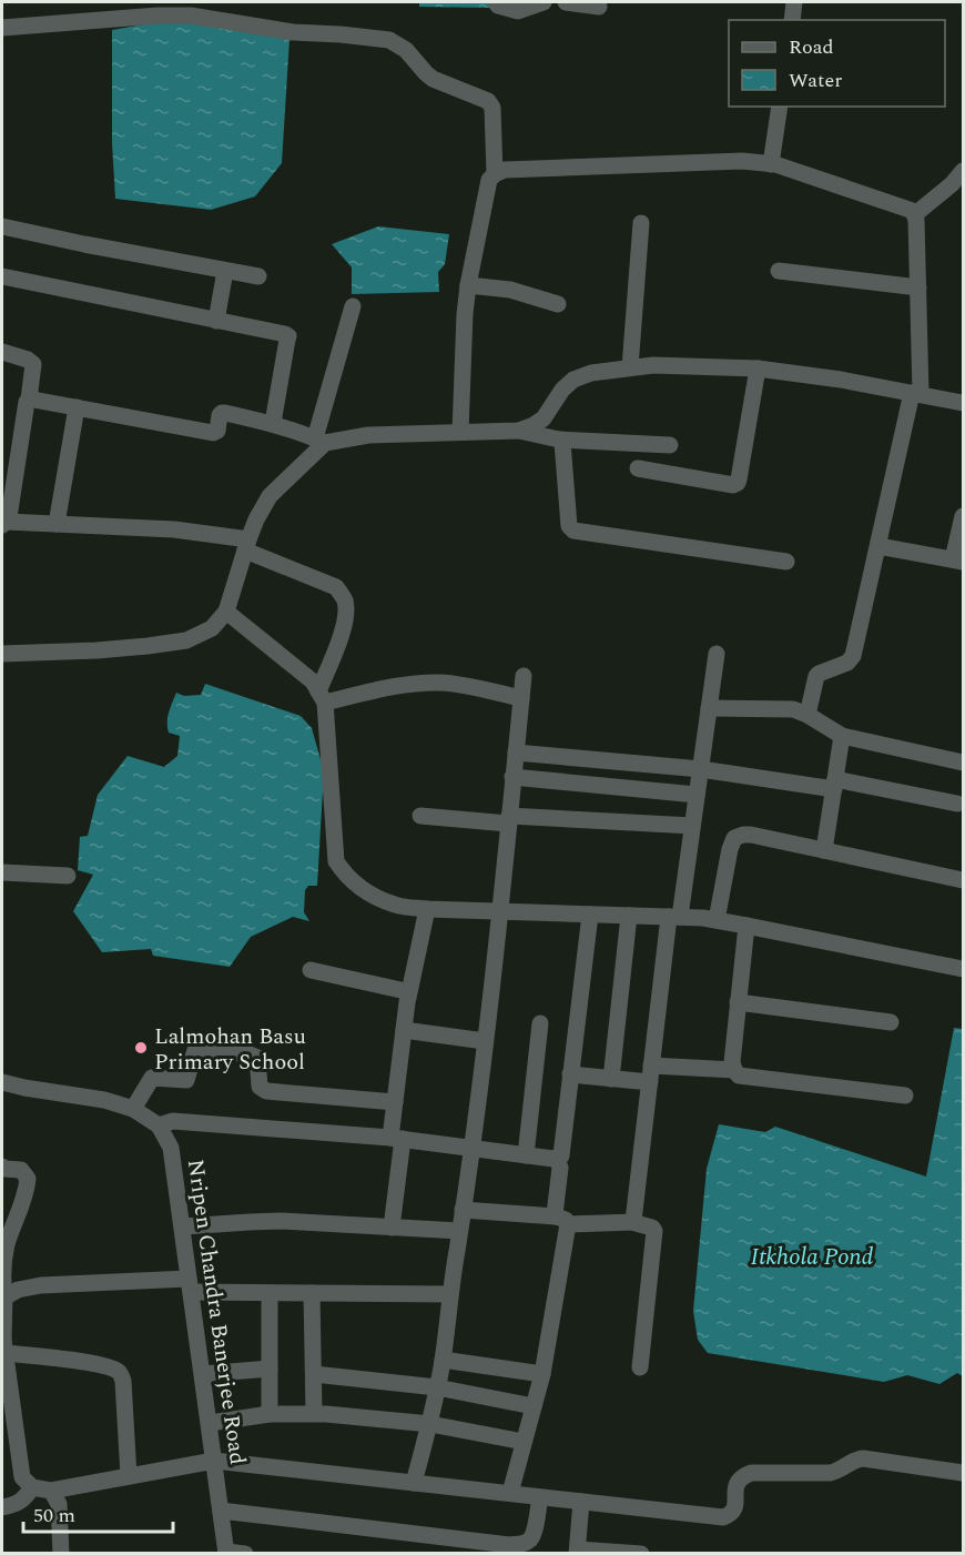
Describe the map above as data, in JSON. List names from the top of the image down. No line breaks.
{"streets":{"street":["Nripen Chandra Banerjee Road"]},"water":["Itkhola Pond"],"places":["Lalmohan Basu Primary School"],"legend":["Road","Water"],"scale_bar":"50 m"}
